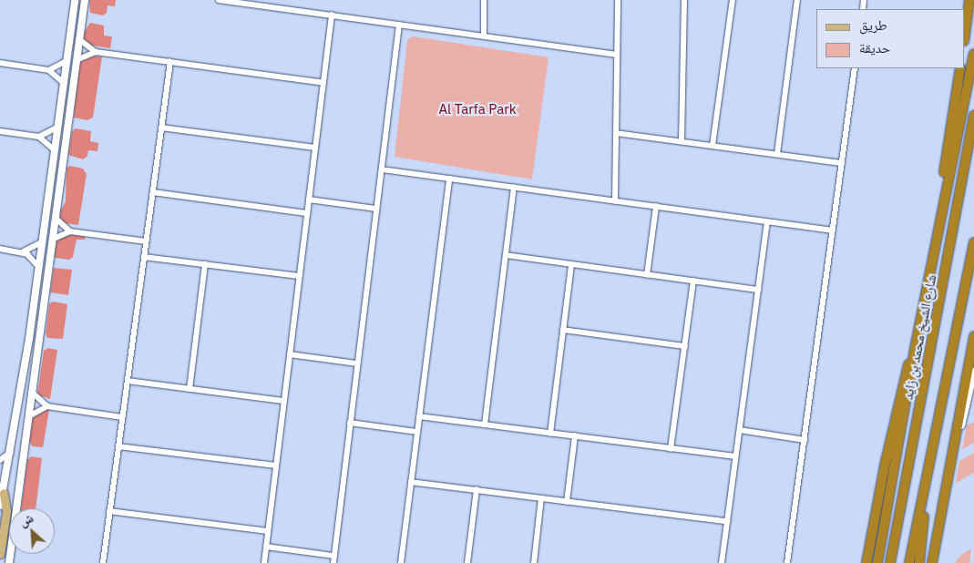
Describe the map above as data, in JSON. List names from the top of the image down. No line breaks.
{"streets":{"highway":["شارع الشيخ محمد بن زايد"]},"parks":["Al Tarfa Park"],"legend":["طريق","حديقة"],"north":"top left"}
